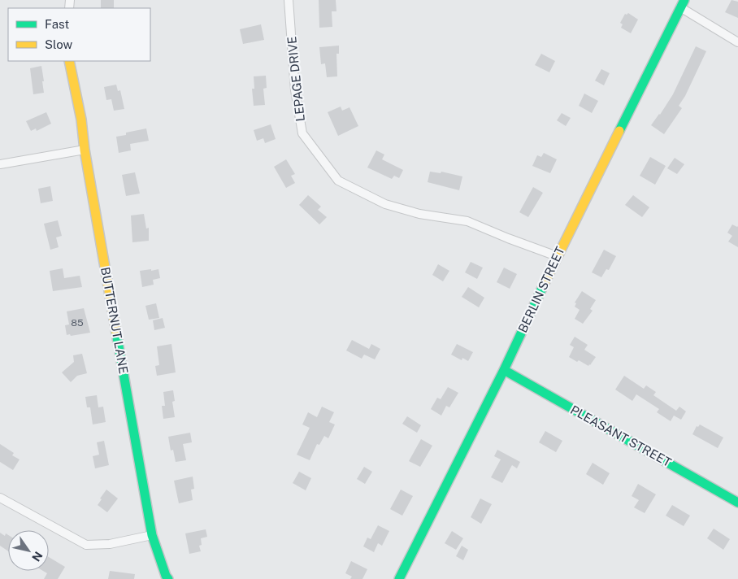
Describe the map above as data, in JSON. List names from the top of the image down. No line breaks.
{"streets":{"street":["LEPAGE DRIVE","BERLIN STREET","BUTTERNUT LANE","PLEASANT STREET"]},"crossings":[["LEPAGE DRIVE","BERLIN STREET"],["BERLIN STREET","PLEASANT STREET"]],"house_numbers":["85"],"legend":["Fast","Slow"],"north":"bottom right"}
